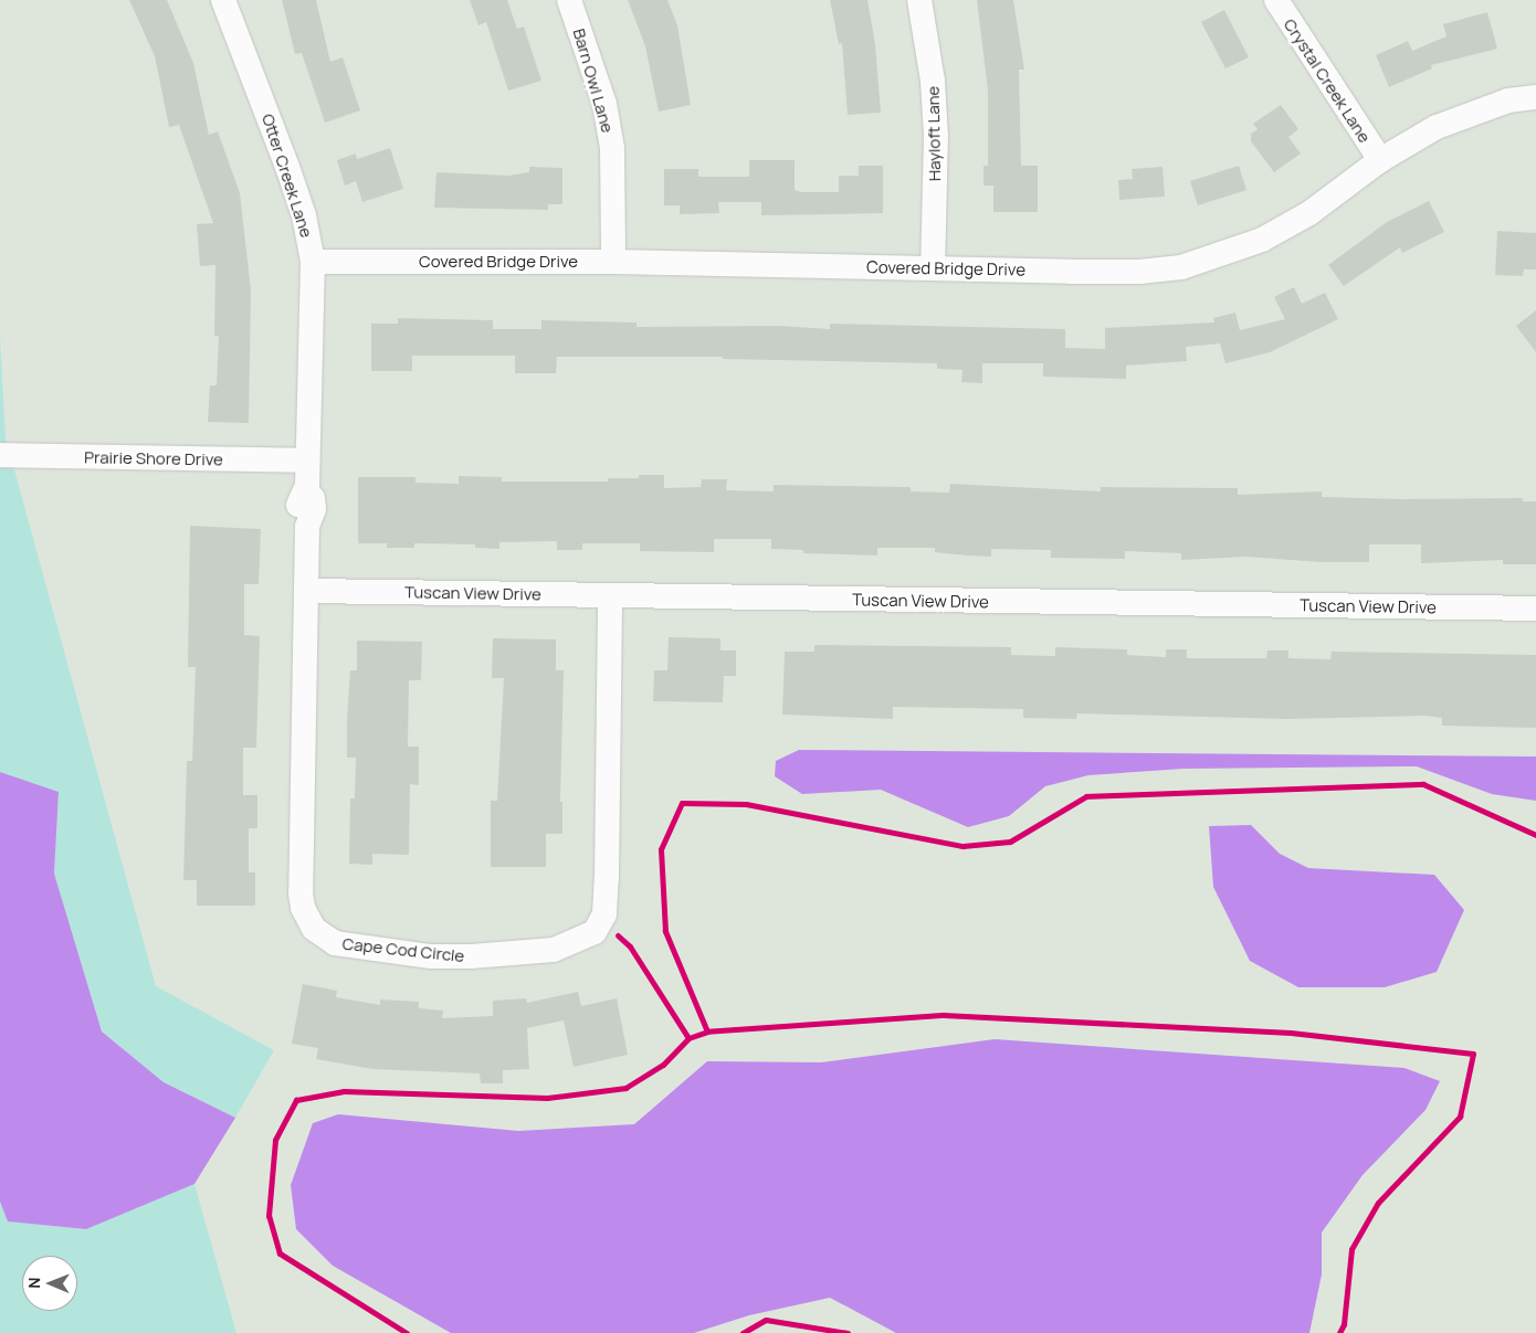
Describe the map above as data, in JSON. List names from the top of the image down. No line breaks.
{"streets":{"street":["Barn Owl Lane","Crystal Creek Lane","Hayloft Lane","Otter Creek Lane","Covered Bridge Drive","Prairie Shore Drive","Tuscan View Drive","Cape Cod Circle"]},"crossings":[["Barn Owl Lane","Covered Bridge Drive"],["Crystal Creek Lane","Covered Bridge Drive"],["Hayloft Lane","Covered Bridge Drive"],["Otter Creek Lane","Covered Bridge Drive"],["Otter Creek Lane","Prairie Shore Drive"],["Otter Creek Lane","Tuscan View Drive"],["Otter Creek Lane","Cape Cod Circle"],["Tuscan View Drive","Cape Cod Circle"]],"north":"left"}
